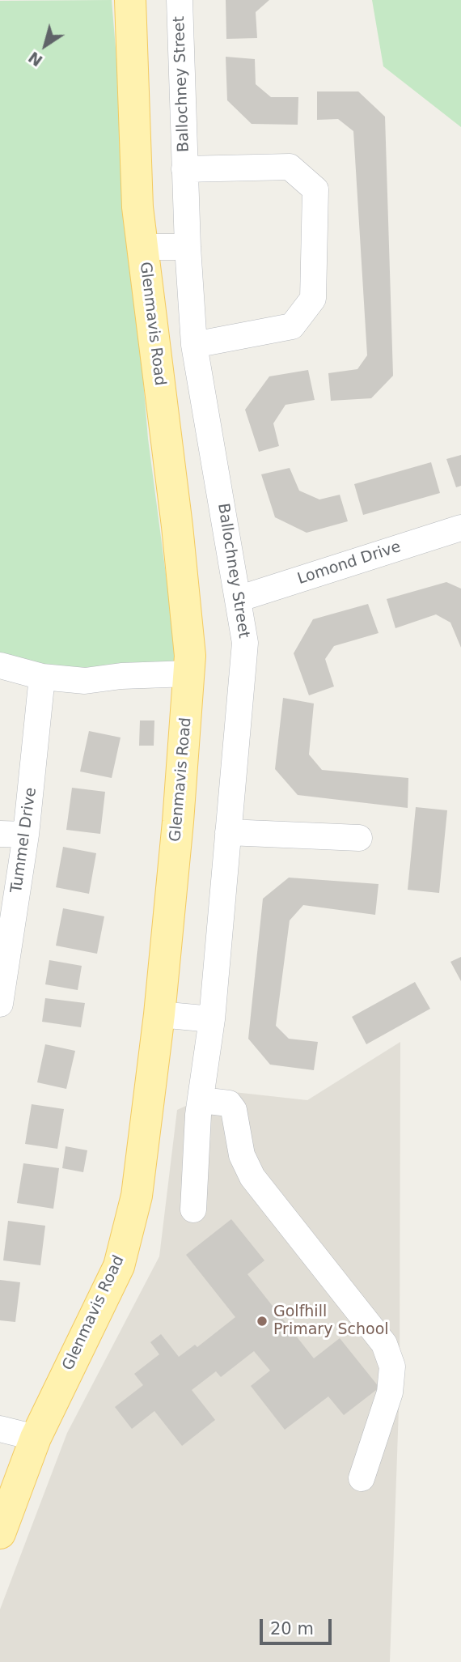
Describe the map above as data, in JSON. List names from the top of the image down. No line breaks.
{"streets":{"main road":["Glenmavis Road"],"street":["Ballochney Street","Lomond Drive","Tummel Drive"]},"crossings":[["Ballochney Street","Lomond Drive"]],"places":["Golfhill Primary School"],"scale_bar":"20 m","north":"bottom left"}
